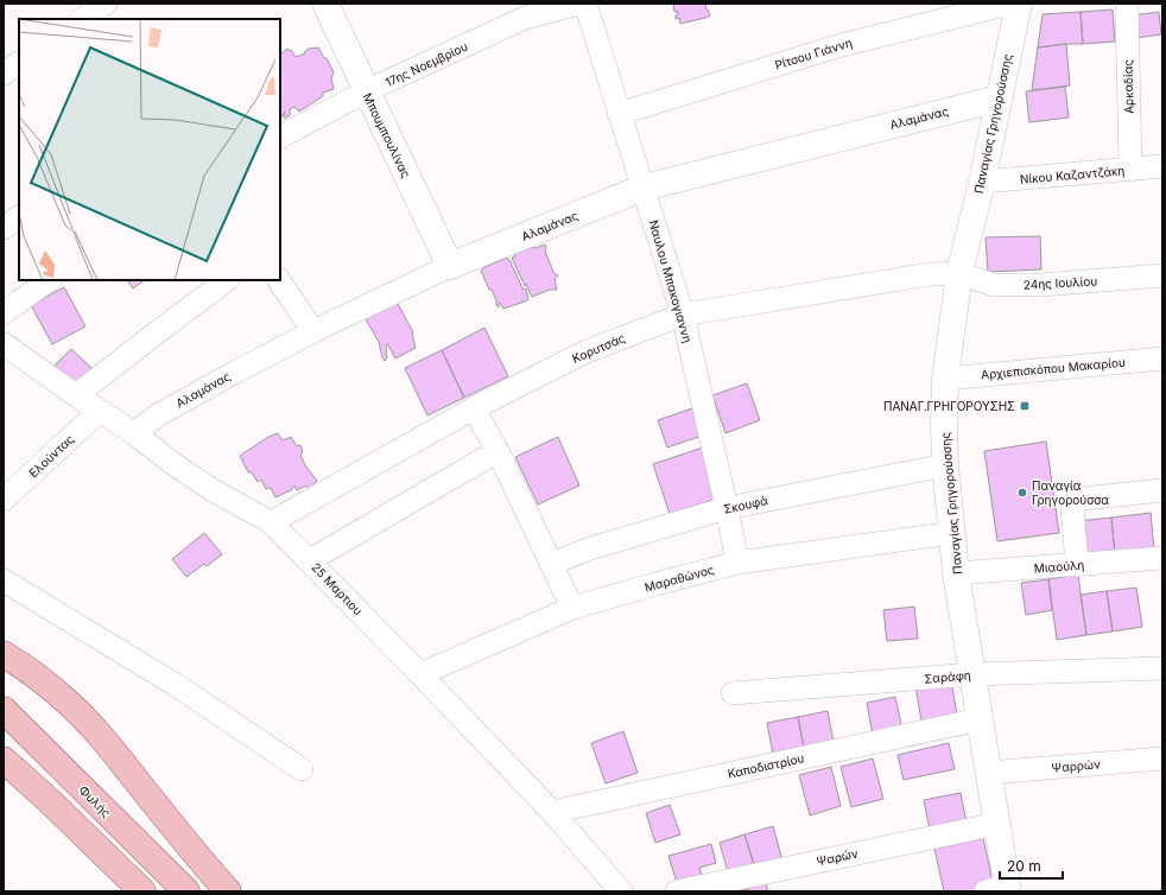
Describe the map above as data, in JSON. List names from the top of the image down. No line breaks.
{"streets":{"main road":["Φυλής"],"street":["Ρίτσου Γιάννη","17ης Νοεμβρίου","Αρκαδίας","Αλαμάνας","Παναγίας Γρηγορούσσης","Μπουμπουλίνας","Νίκου Καζαντζάκη","Ναυλου Μπακογιαννη","24ης Ιουλίου","Κορυτσάς","Αρχιεπισκόπου Μακαρίου","Ελούντας","Σκουφά","Μιαούλη","Μαραθώνος","25 Μαρτιου","Σαράφη","Καποδιστρίου","Ψαρρών","Ψαρών"]},"crossings":[["Ρίτσου Γιάννη","Ναυλου Μπακογιαννη"],["17ης Νοεμβρίου","Μπουμπουλίνας"],["Αρκαδίας","Νίκου Καζαντζάκη"],["Αλαμάνας","Παναγίας Γρηγορούσσης"],["Αλαμάνας","Μπουμπουλίνας"],["Αλαμάνας","Ναυλου Μπακογιαννη"],["Αλαμάνας","25 Μαρτιου"],["Παναγίας Γρηγορούσσης","Νίκου Καζαντζάκη"],["Παναγίας Γρηγορούσσης","24ης Ιουλίου"],["Παναγίας Γρηγορούσσης","Κορυτσάς"],["Παναγίας Γρηγορούσσης","Αρχιεπισκόπου Μακαρίου"],["Παναγίας Γρηγορούσσης","Σκουφά"],["Παναγίας Γρηγορούσσης","Μιαούλη"],["Παναγίας Γρηγορούσσης","Μαραθώνος"],["Παναγίας Γρηγορούσσης","Σαράφη"],["Παναγίας Γρηγορούσσης","Καποδιστρίου"],["Παναγίας Γρηγορούσσης","Ψαρρών"],["Παναγίας Γρηγορούσσης","Ψαρών"],["Ναυλου Μπακογιαννη","Κορυτσάς"],["Ναυλου Μπακογιαννη","Σκουφά"],["Ναυλου Μπακογιαννη","Μαραθώνος"],["24ης Ιουλίου","Κορυτσάς"],["Κορυτσάς","25 Μαρτιου"],["Ελούντας","25 Μαρτιου"],["Μαραθώνος","25 Μαρτιου"],["25 Μαρτιου","Καποδιστρίου"]],"places":{"transit":["ΠΑΝΑΓ.ΓΡΗΓΟΡΟΥΣΗΣ"],"other":["Παναγία Γρηγορούσσα"]},"scale_bar":"20 m"}
